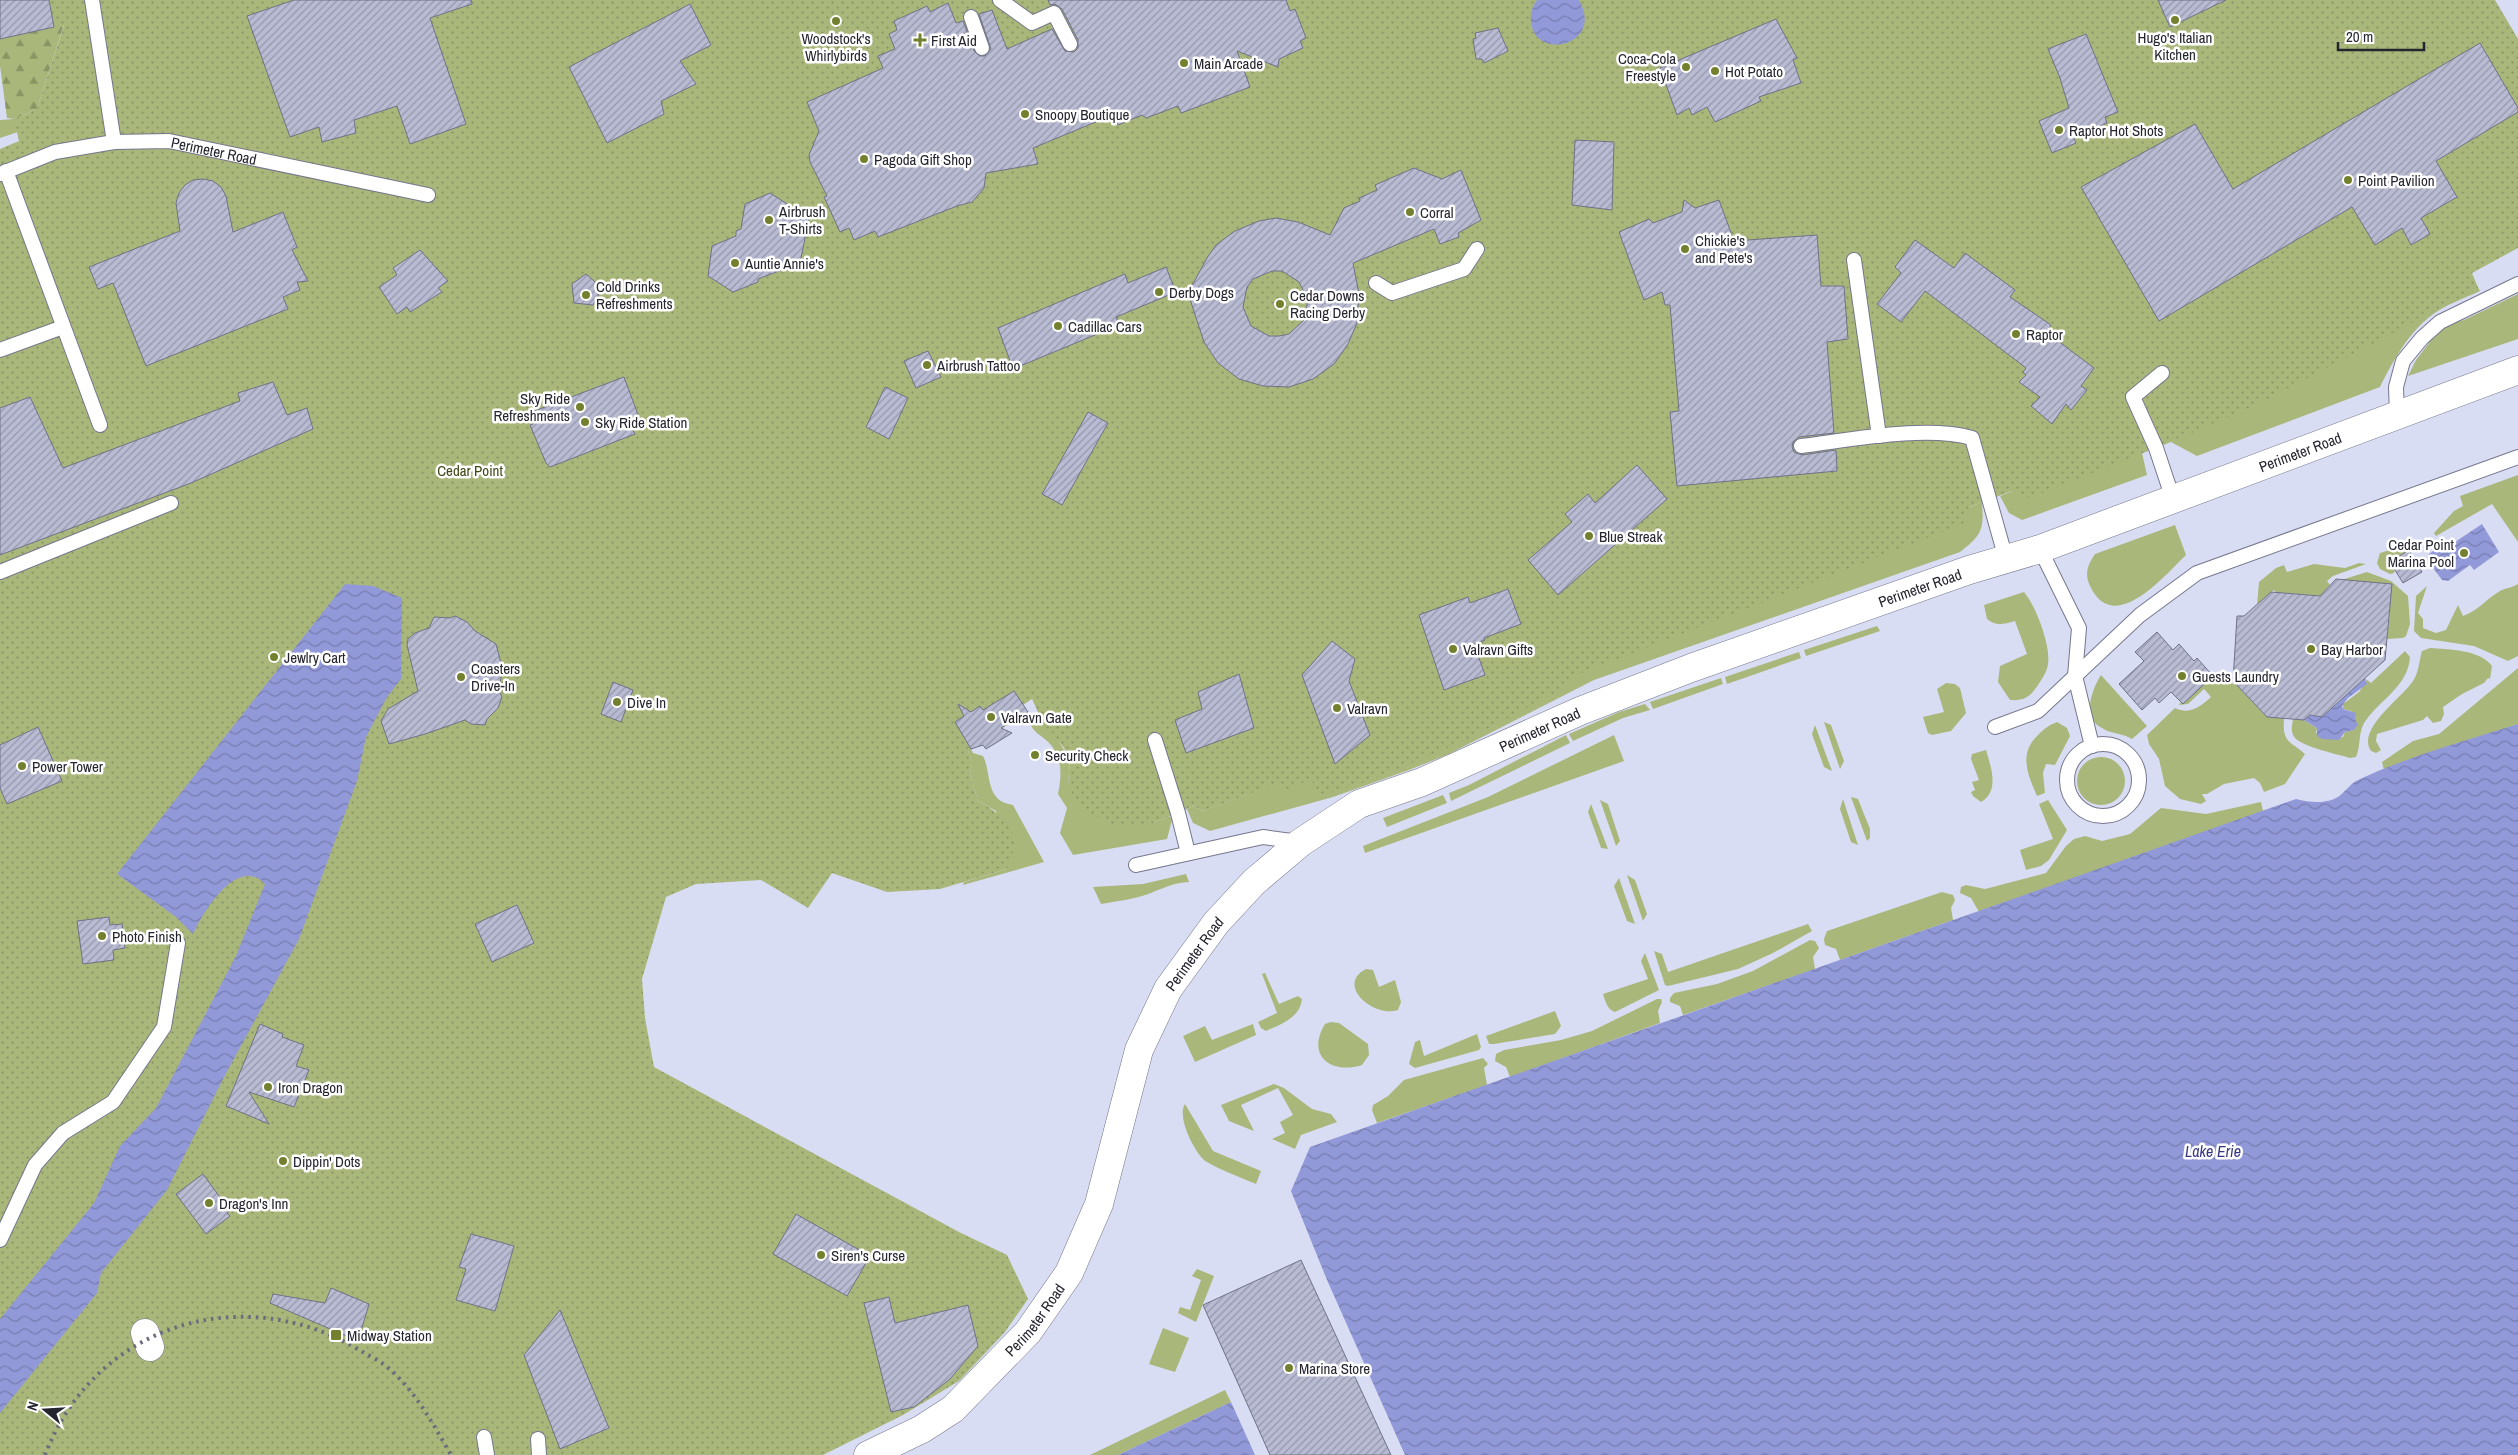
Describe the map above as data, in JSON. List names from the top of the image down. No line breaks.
{"streets":{"street":["Perimeter Road"]},"water":["Lake Erie"],"parks":["Cedar Point"],"places":{"other":["Hugo's Italian Kitchen","Woodstock's Whirlybirds","Main Arcade","Coca-Cola Freestyle","Hot Potato","Snoopy Boutique","Raptor Hot Shots","Pagoda Gift Shop","Point Pavilion","Corral","Airbrush T-Shirts","Chickie's and Pete's","Auntie Annie's","Derby Dogs","Cold Drinks Refreshments","Cedar Downs Racing Derby","Cadillac Cars","Raptor","Airbrush Tattoo","Sky Ride Refreshments","Sky Ride Station","Blue Streak","Cedar Point Marina Pool","Valravn Gifts","Bay Harbor","Jewlry Cart","Guests Laundry","Coasters Drive-In","Dive In","Valravn","Valravn Gate","Security Check","Power Tower","Photo Finish","Iron Dragon","Dippin' Dots","Dragon's Inn","Siren's Curse","Marina Store"],"health":["First Aid"],"transit":["Midway Station"]},"scale_bar":"20 m","north":"left"}
